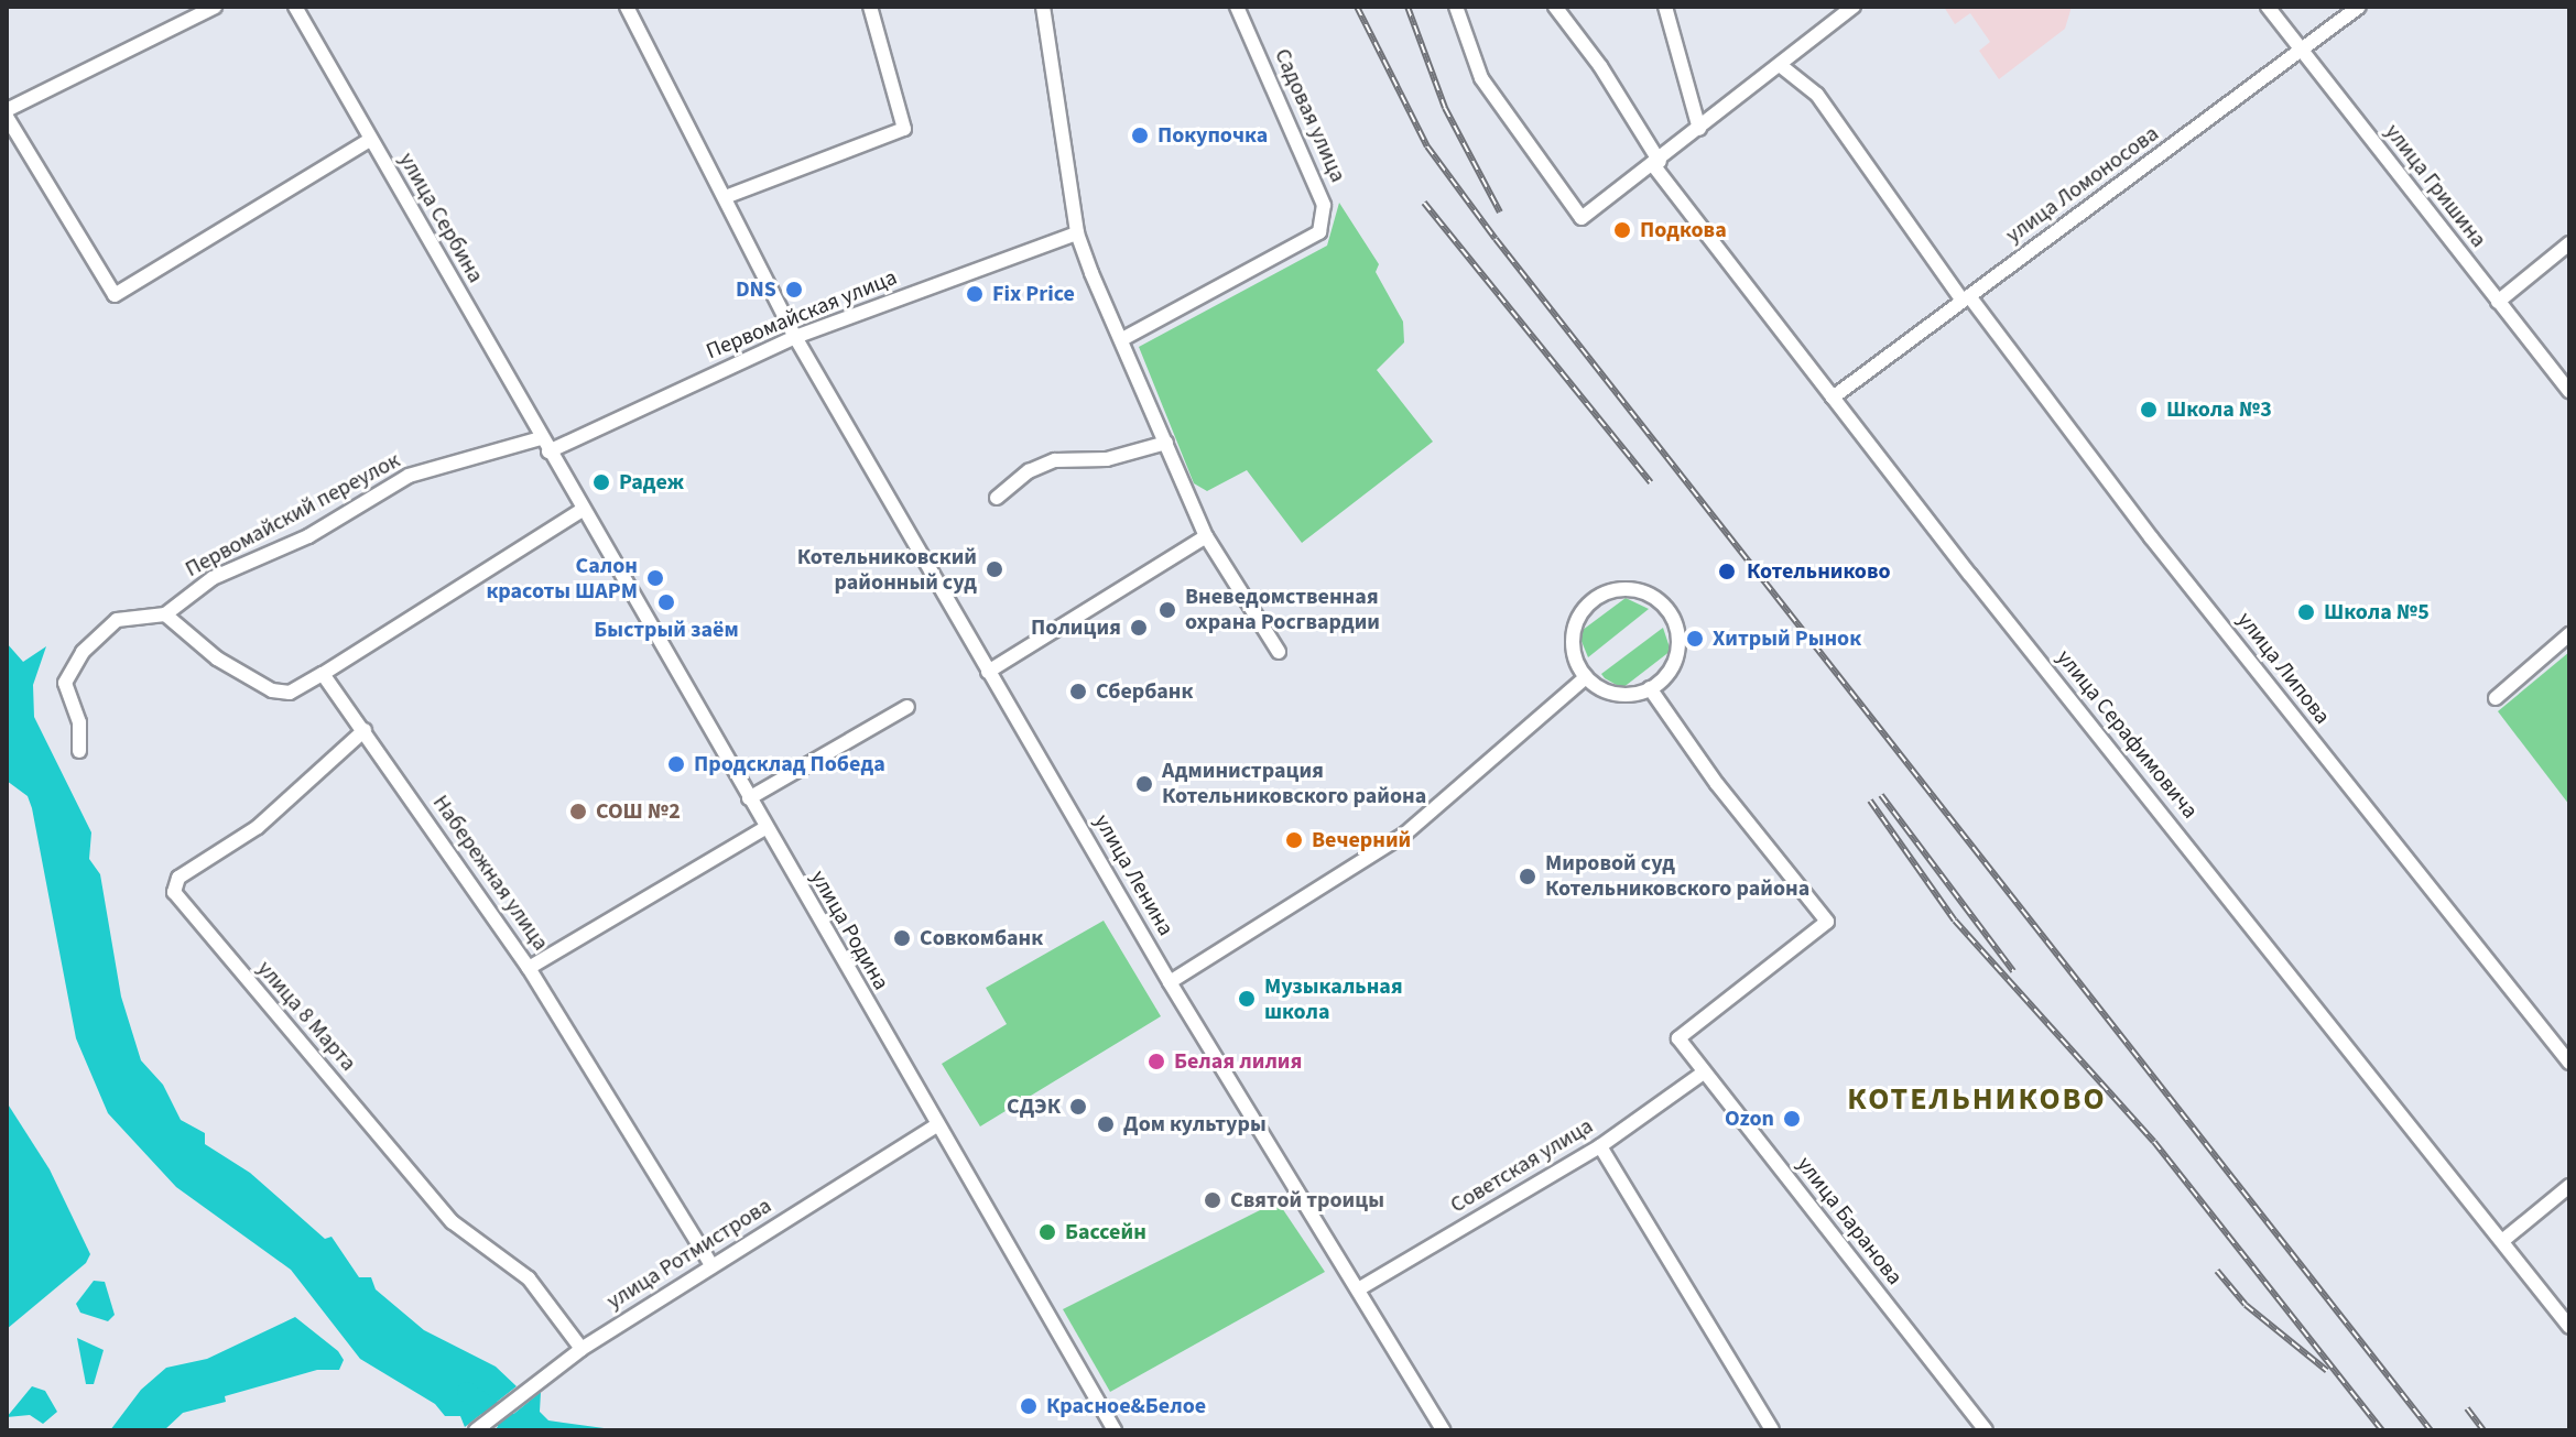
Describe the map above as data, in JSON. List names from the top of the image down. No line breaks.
{"streets":{"street":["Садовая улица","улица Ломоносова","улица Гришина","улица Сербина","Первомайская улица","Первомайский переулок","улица Липова","улица Серафимовича","Набережная улица","улица Ленина","улица Родина","улица 8 Марта","Советская улица","улица Баранова","улица Ротмистрова"]},"crossings":[["улица Ломоносова","улица Гришина"],["улица Ломоносова","улица Липова"],["улица Ломоносова","улица Серафимовича"],["улица Сербина","Первомайская улица"],["улица Сербина","Первомайский переулок"],["улица Сербина","улица Родина"],["Первомайская улица","Первомайский переулок"],["Первомайская улица","улица Ленина"],["Первомайская улица","улица Родина"],["Первомайский переулок","улица Родина"],["Набережная улица","улица 8 Марта"],["Набережная улица","улица Ротмистрова"],["улица Ленина","Советская улица"],["улица Родина","улица Ротмистрова"],["улица 8 Марта","улица Ротмистрова"],["Советская улица","улица Баранова"]],"districts":["КОТЕЛЬНИКОВО"],"places":["Покупочка","Подкова","DNS","Fix Price","Школа №3","Радеж","Котельниковский районный суд","Котельниково","Салон красоты ШАРМ","Быстрый заём","Вневедомственная охрана Росгвардии","Школа №5","Полиция","Хитрый Рынок","Сбербанк","Продсклад Победа","Администрация Котельниковского района","СОШ №2","Вечерний","Мировой суд Котельниковского района","Совкомбанк","Музыкальная школа","Белая лилия","СДЭК","Ozon","Дом культуры","Святой троицы","Бассейн","Красное&Белое"]}
